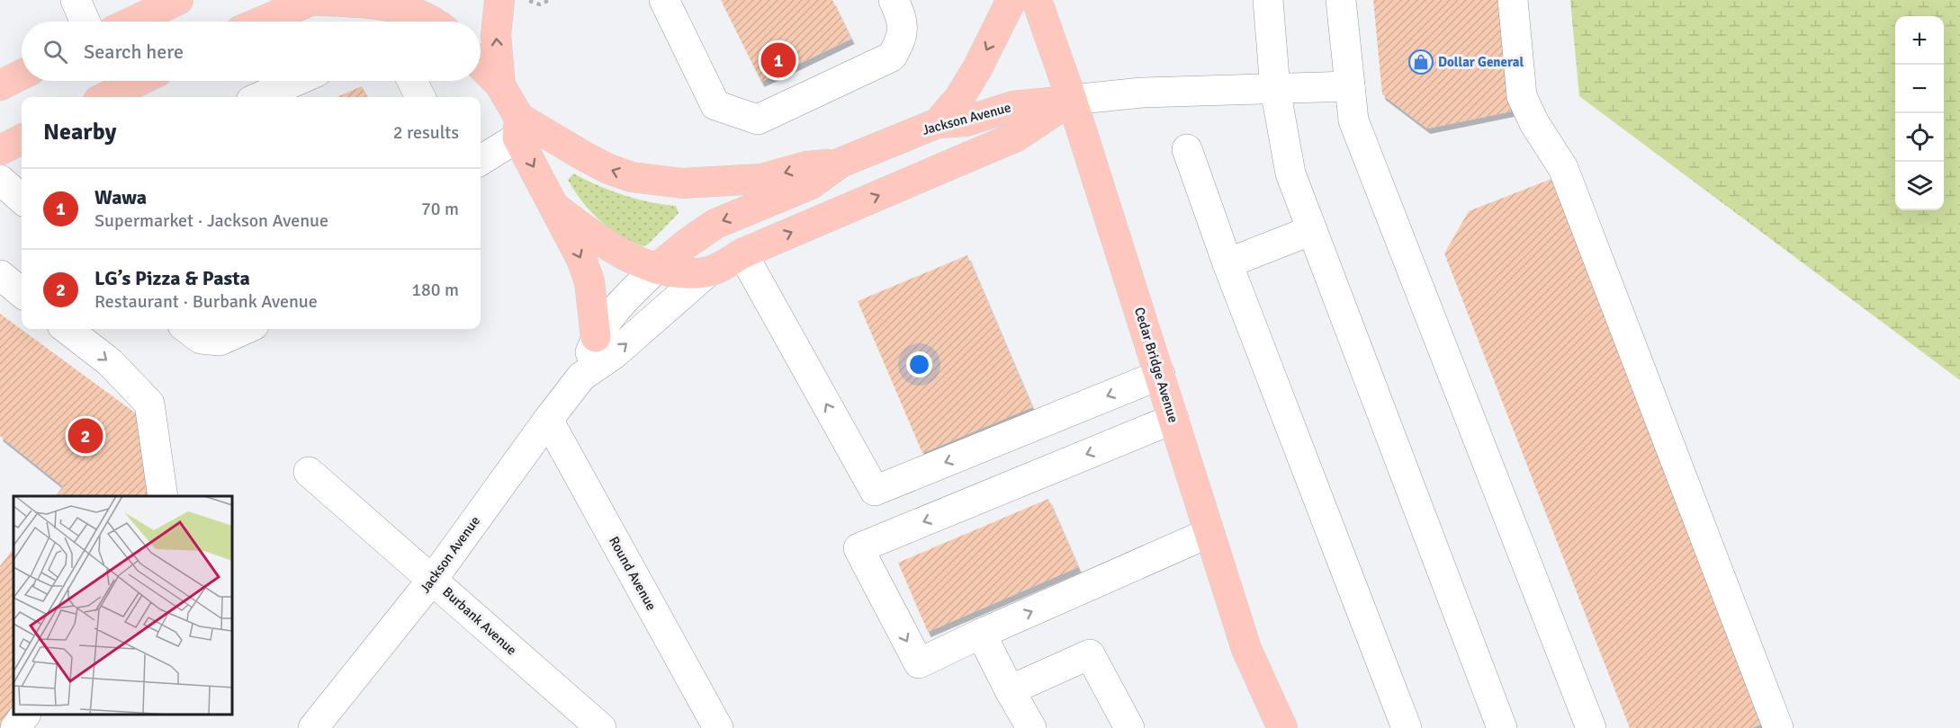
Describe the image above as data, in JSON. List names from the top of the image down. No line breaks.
{"streets":{"main road":["Jackson Avenue","Cedar Bridge Avenue"],"street":["Round Avenue","Burbank Avenue"]},"crossings":[["Jackson Avenue","Cedar Bridge Avenue"],["Jackson Avenue","Round Avenue"],["Jackson Avenue","Burbank Avenue"]],"places":{"shop":["Dollar General"]},"page":{"map_buttons":["+","−"],"search":"Search here","pins":["1","2"],"heading":["Nearby","2 results"],"list":[{"mark":"1","name":"Wawa","note":"Supermarket · Jackson Avenue","value":"70 m"},{"mark":"2","name":"LG’s Pizza & Pasta","note":"Restaurant · Burbank Avenue","value":"180 m"}]}}
